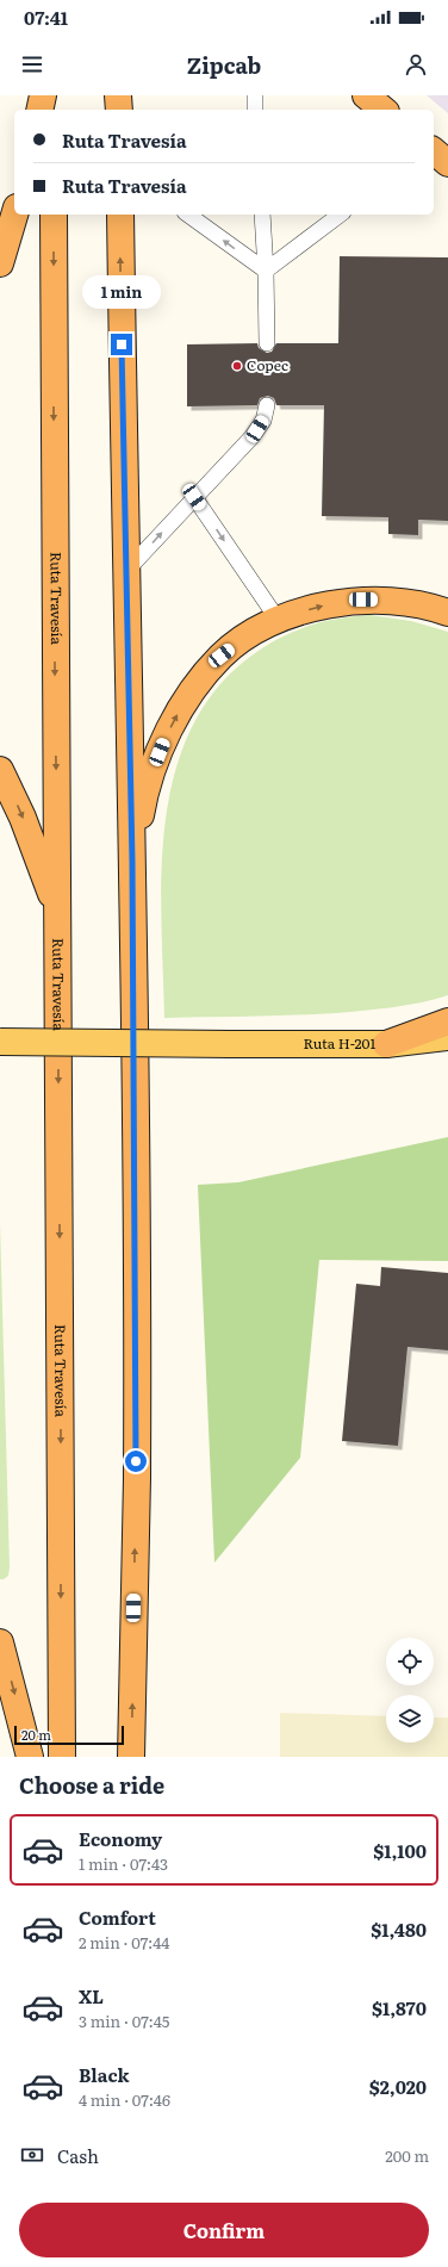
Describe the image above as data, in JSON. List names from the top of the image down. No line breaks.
{"streets":{"highway":["Ruta Travesía"],"main road":["Ruta H-201"]},"places":["Copec"],"scale_bar":"20 m","page":{"status":"07:41","header":"Zipcab","banner":["Ruta Travesía","Ruta Travesía"],"bubble":"1 min","scale":"20 m","heading":"Choose a ride","list":[{"name":"Economy","note":"1 min · 07:43","value":"$1,100"},{"name":"Comfort","note":"2 min · 07:44","value":"$1,480"},{"name":"XL","note":"3 min · 07:45","value":"$1,870"},{"name":"Black","note":"4 min · 07:46","value":"$2,020"}],"pay":["Cash","200 m"],"buttons":"Confirm"}}
